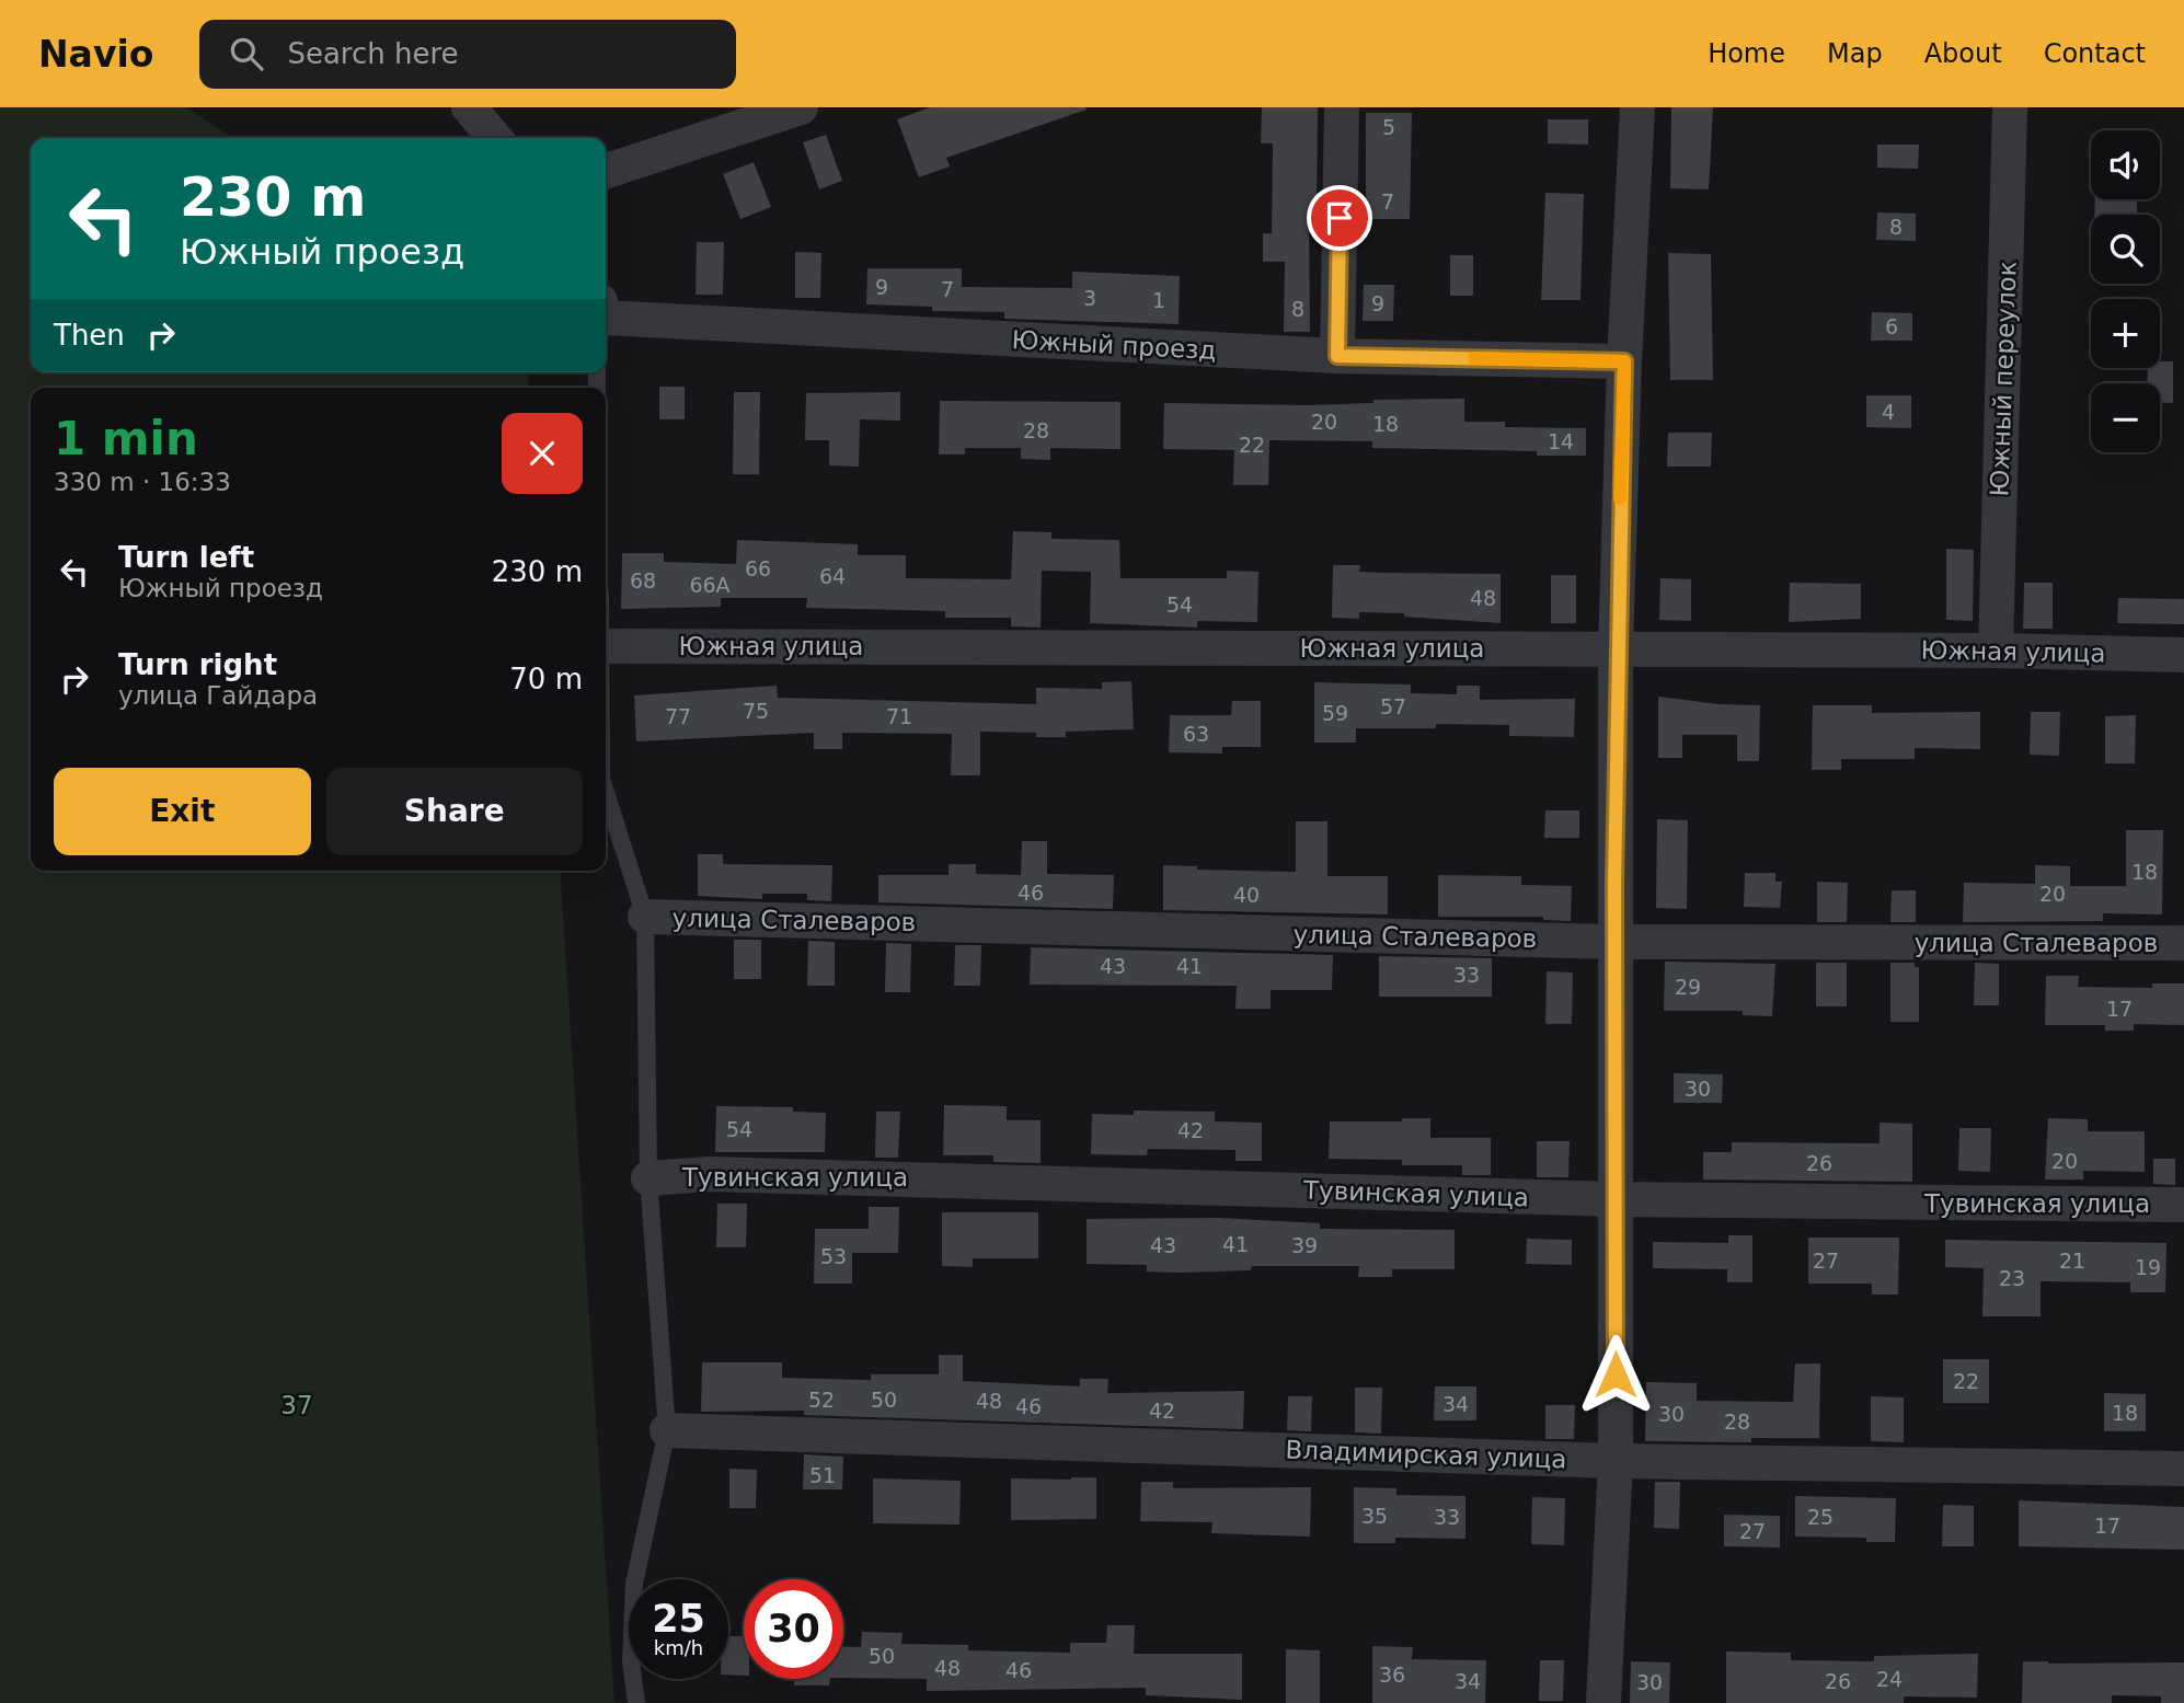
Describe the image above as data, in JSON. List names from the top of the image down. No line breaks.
{"streets":{"street":["Южный проезд","Южный переулок","Южная улица","улица Сталеваров","Тувинская улица","Владимирская улица"]},"crossings":[["Южный переулок","Южная улица"]],"parks":["37"],"house_numbers":["5","7","8","9","7","3","1","9","8","6","4","20","18","28","14","22","66","64","68","66А","48","54","57","75","59","77","71","63","18","46","20","40","43","41","33","29","17","30","54","42","20","26","41","43","39","53","27","21","19","23","22","52","50","48","34","46","42","18","30","28","51","35","33","25","17","27","50","48","46","36","24","34","26","30"],"page":{"header":"Navio","search":"Search here","nav":["Home","Map","About","Contact"],"map_buttons":["+","−"],"turn":["230 m","Южный проезд"],"then":"Then","heading":["1 min","330 m · 16:33"],"list":[{"name":"Turn left","note":"Южный проезд","value":"230 m"},{"name":"Turn right","note":"улица Гайдара","value":"70 m"}],"buttons":["Exit","Share"],"speed":"25 km/h","limit":"30"}}
